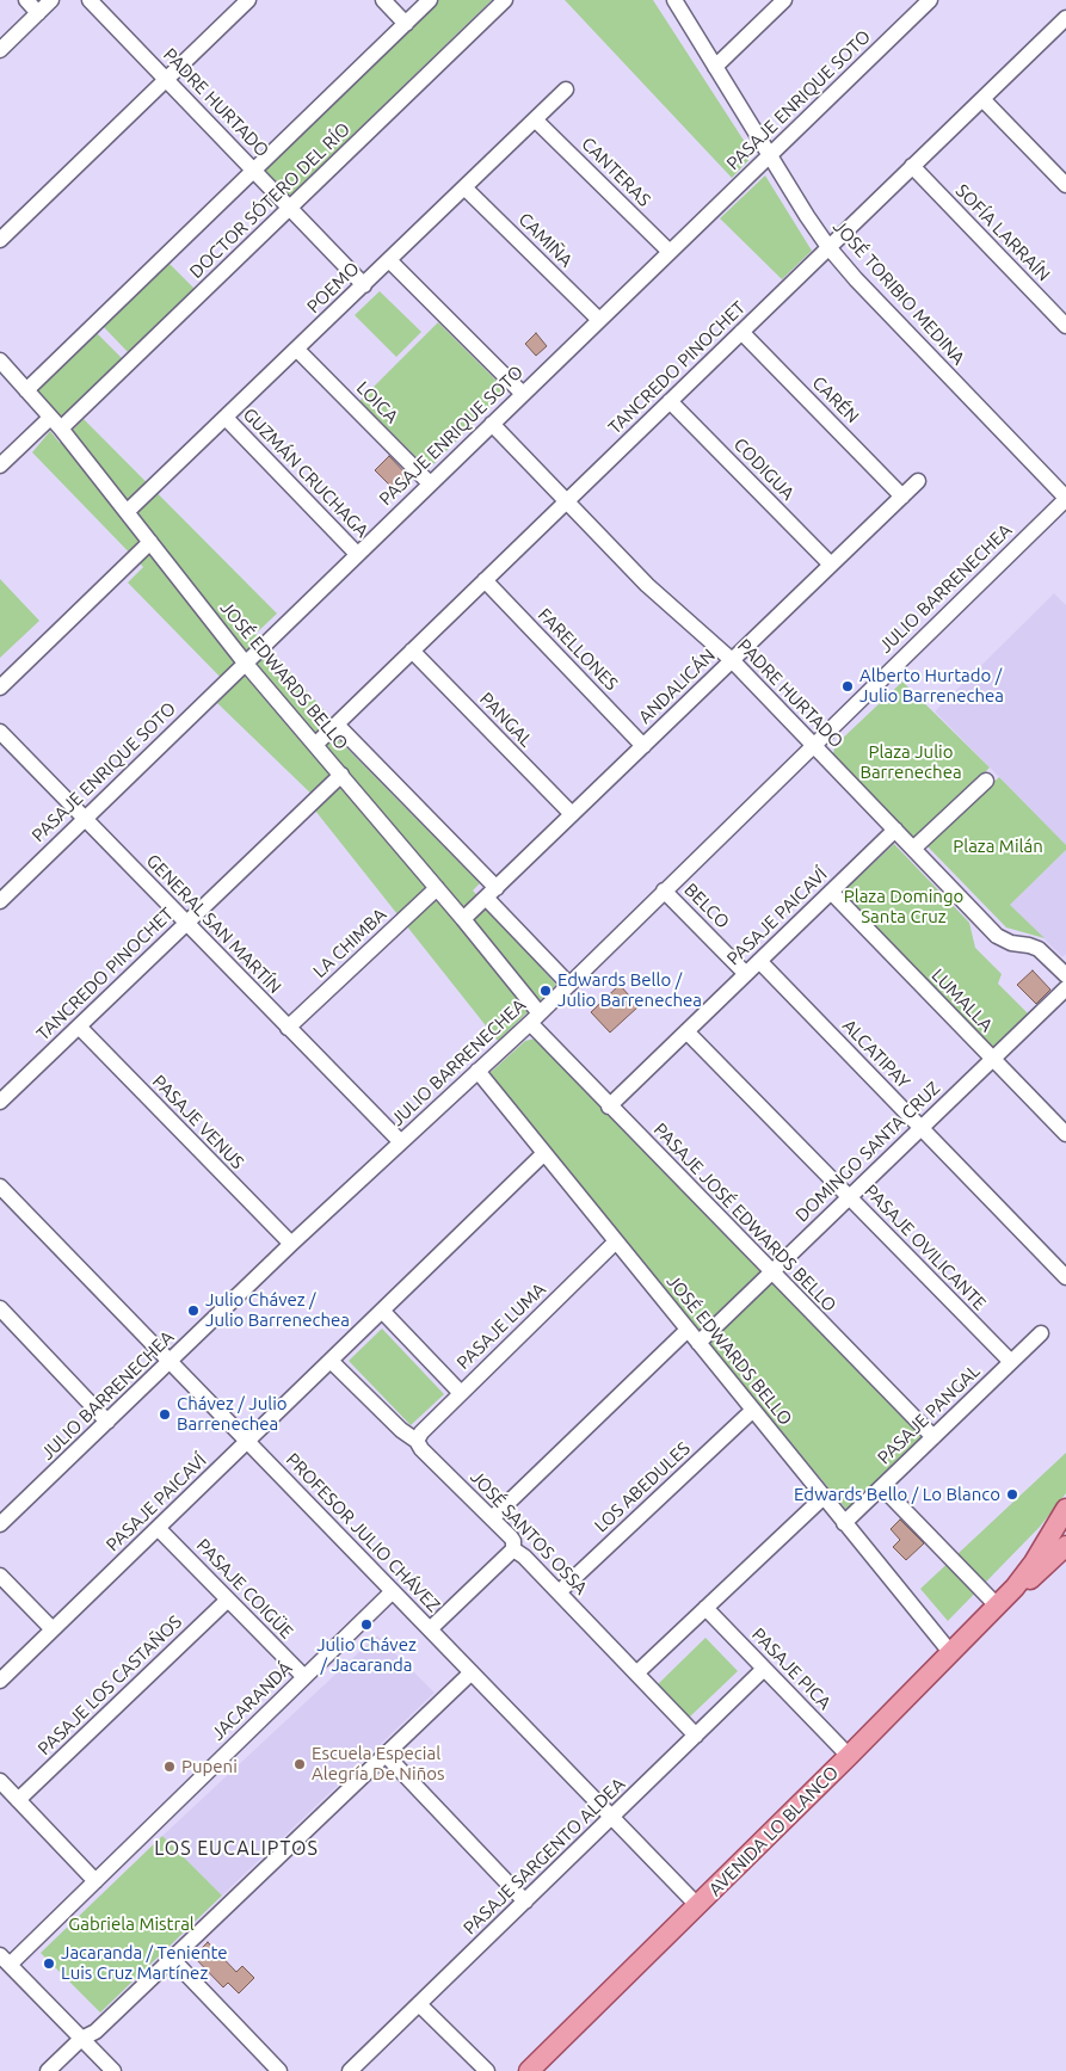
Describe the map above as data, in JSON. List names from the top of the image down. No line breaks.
{"streets":{"main road":["AVENIDA LO BLANCO"],"street":["PASAJE ENRIQUE SOTO","PADRE HURTADO","CANTERAS","DOCTOR SÓTERO DEL RÍO","SOFÍA LARRAÍN","CAMIÑA","POEMO","JOSÉ TORIBIO MEDINA","TANCREDO PINOCHET","CARÉN","LOICA","CODIGUA","GUZMÁN CRUCHAGA","JULIO BARRENECHEA","FARELLONES","JOSÉ EDWARDS BELLO","ANDALICÁN","PANGAL","BELCO","PASAJE PAICAVÍ","GENERAL SAN MARTÍN","LA CHIMBA","LUMALLA","ALCATIPAY","PASAJE VENUS","DOMINGO SANTA CRUZ","PASAJE JOSÉ EDWARDS BELLO","PASAJE OVILICANTE","PASAJE LUMA","PASAJE PANGAL","LOS ABEDULES","PROFESOR JULIO CHÁVEZ","JOSÉ SANTOS OSSA","PASAJE COIGÜE","PASAJE PICA","PASAJE LOS CASTAÑOS","JACARANDÁ","PASAJE SARGENTO ALDEA"]},"crossings":[["PASAJE ENRIQUE SOTO","PADRE HURTADO"],["PASAJE ENRIQUE SOTO","CANTERAS"],["PASAJE ENRIQUE SOTO","CAMIÑA"],["PASAJE ENRIQUE SOTO","JOSÉ TORIBIO MEDINA"],["PASAJE ENRIQUE SOTO","LOICA"],["PASAJE ENRIQUE SOTO","GUZMÁN CRUCHAGA"],["PASAJE ENRIQUE SOTO","JOSÉ EDWARDS BELLO"],["PASAJE ENRIQUE SOTO","GENERAL SAN MARTÍN"],["PADRE HURTADO","DOCTOR SÓTERO DEL RÍO"],["PADRE HURTADO","POEMO"],["PADRE HURTADO","TANCREDO PINOCHET"],["PADRE HURTADO","JULIO BARRENECHEA"],["PADRE HURTADO","ANDALICÁN"],["PADRE HURTADO","PASAJE PAICAVÍ"],["CANTERAS","POEMO"],["DOCTOR SÓTERO DEL RÍO","JOSÉ EDWARDS BELLO"],["SOFÍA LARRAÍN","TANCREDO PINOCHET"],["CAMIÑA","POEMO"],["POEMO","LOICA"],["POEMO","GUZMÁN CRUCHAGA"],["POEMO","JOSÉ EDWARDS BELLO"],["JOSÉ TORIBIO MEDINA","TANCREDO PINOCHET"],["JOSÉ TORIBIO MEDINA","JULIO BARRENECHEA"],["TANCREDO PINOCHET","CARÉN"],["TANCREDO PINOCHET","CODIGUA"],["TANCREDO PINOCHET","FARELLONES"],["TANCREDO PINOCHET","JOSÉ EDWARDS BELLO"],["TANCREDO PINOCHET","PANGAL"],["TANCREDO PINOCHET","GENERAL SAN MARTÍN"],["TANCREDO PINOCHET","PASAJE VENUS"],["CARÉN","ANDALICÁN"],["CODIGUA","ANDALICÁN"],["JULIO BARRENECHEA","JOSÉ EDWARDS BELLO"],["JULIO BARRENECHEA","BELCO"],["JULIO BARRENECHEA","GENERAL SAN MARTÍN"],["JULIO BARRENECHEA","PASAJE VENUS"],["JULIO BARRENECHEA","PASAJE JOSÉ EDWARDS BELLO"],["JULIO BARRENECHEA","PROFESOR JULIO CHÁVEZ"],["FARELLONES","ANDALICÁN"],["JOSÉ EDWARDS BELLO","ANDALICÁN"],["JOSÉ EDWARDS BELLO","PASAJE PAICAVÍ"],["JOSÉ EDWARDS BELLO","LA CHIMBA"],["JOSÉ EDWARDS BELLO","DOMINGO SANTA CRUZ"],["JOSÉ EDWARDS BELLO","PASAJE JOSÉ EDWARDS BELLO"],["JOSÉ EDWARDS BELLO","PASAJE LUMA"],["JOSÉ EDWARDS BELLO","PASAJE PANGAL"],["JOSÉ EDWARDS BELLO","LOS ABEDULES"],["JOSÉ EDWARDS BELLO","AVENIDA LO BLANCO"],["ANDALICÁN","PANGAL"],["BELCO","PASAJE PAICAVÍ"],["PASAJE PAICAVÍ","LUMALLA"],["PASAJE PAICAVÍ","ALCATIPAY"],["PASAJE PAICAVÍ","PASAJE JOSÉ EDWARDS BELLO"],["PASAJE PAICAVÍ","PASAJE OVILICANTE"],["PASAJE PAICAVÍ","PROFESOR JULIO CHÁVEZ"],["PASAJE PAICAVÍ","JOSÉ SANTOS OSSA"],["PASAJE PAICAVÍ","PASAJE COIGÜE"],["GENERAL SAN MARTÍN","LA CHIMBA"],["LUMALLA","DOMINGO SANTA CRUZ"],["ALCATIPAY","DOMINGO SANTA CRUZ"],["DOMINGO SANTA CRUZ","PASAJE JOSÉ EDWARDS BELLO"],["DOMINGO SANTA CRUZ","PASAJE OVILICANTE"],["PASAJE JOSÉ EDWARDS BELLO","PASAJE PANGAL"],["PASAJE OVILICANTE","PASAJE PANGAL"],["PASAJE LUMA","JOSÉ SANTOS OSSA"],["LOS ABEDULES","JOSÉ SANTOS OSSA"],["PROFESOR JULIO CHÁVEZ","JACARANDÁ"],["PROFESOR JULIO CHÁVEZ","AVENIDA LO BLANCO"],["PROFESOR JULIO CHÁVEZ","PASAJE SARGENTO ALDEA"],["JOSÉ SANTOS OSSA","PASAJE SARGENTO ALDEA"],["PASAJE COIGÜE","PASAJE LOS CASTAÑOS"],["PASAJE COIGÜE","JACARANDÁ"],["PASAJE PICA","AVENIDA LO BLANCO"],["PASAJE PICA","PASAJE SARGENTO ALDEA"]],"districts":["LOS EUCALIPTOS"],"parks":["Plaza Julio Barrenechea","Plaza Milán","Plaza Domingo Santa Cruz","Gabriela Mistral"],"places":["Alberto Hurtado / Julio Barrenechea","Edwards Bello / Julio Barrenechea","Julio Chávez / Julio Barrenechea","Chávez / Julio Barrenechea","Edwards Bello / Lo Blanco","Julio Chávez / Jacaranda","Escuela Especial Alegría De Niños","Pupeni","Jacaranda / Teniente Luis Cruz Martínez"]}
